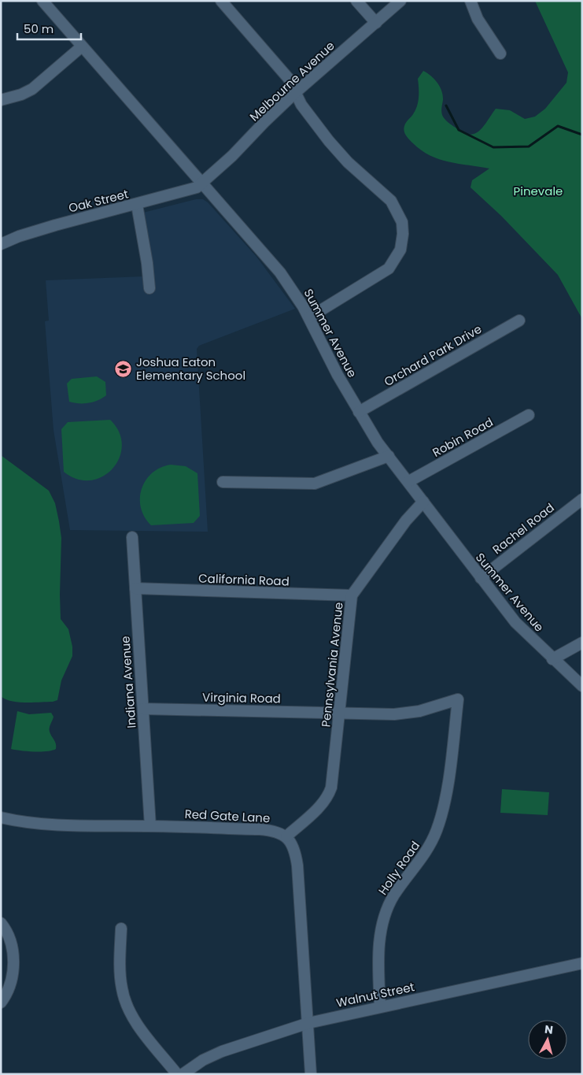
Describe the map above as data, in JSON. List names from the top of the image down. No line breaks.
{"streets":{"street":["Melbourne Avenue","Oak Street","Summer Avenue","Orchard Park Drive","Robin Road","Rachel Road","California Road","Pennsylvania Avenue","Indiana Avenue","Virginia Road","Red Gate Lane","Holly Road","Walnut Street"]},"crossings":[["Melbourne Avenue","Oak Street"],["Melbourne Avenue","Summer Avenue"],["Oak Street","Summer Avenue"],["Summer Avenue","Orchard Park Drive"],["Summer Avenue","Robin Road"],["Summer Avenue","Rachel Road"],["Summer Avenue","Pennsylvania Avenue"],["California Road","Pennsylvania Avenue"],["California Road","Indiana Avenue"],["Pennsylvania Avenue","Virginia Road"],["Pennsylvania Avenue","Red Gate Lane"],["Indiana Avenue","Virginia Road"],["Indiana Avenue","Red Gate Lane"],["Virginia Road","Holly Road"],["Holly Road","Walnut Street"]],"parks":["Pinevale"],"places":{"school or university":["Joshua Eaton Elementary School"]},"scale_bar":"50 m","north":"top"}
